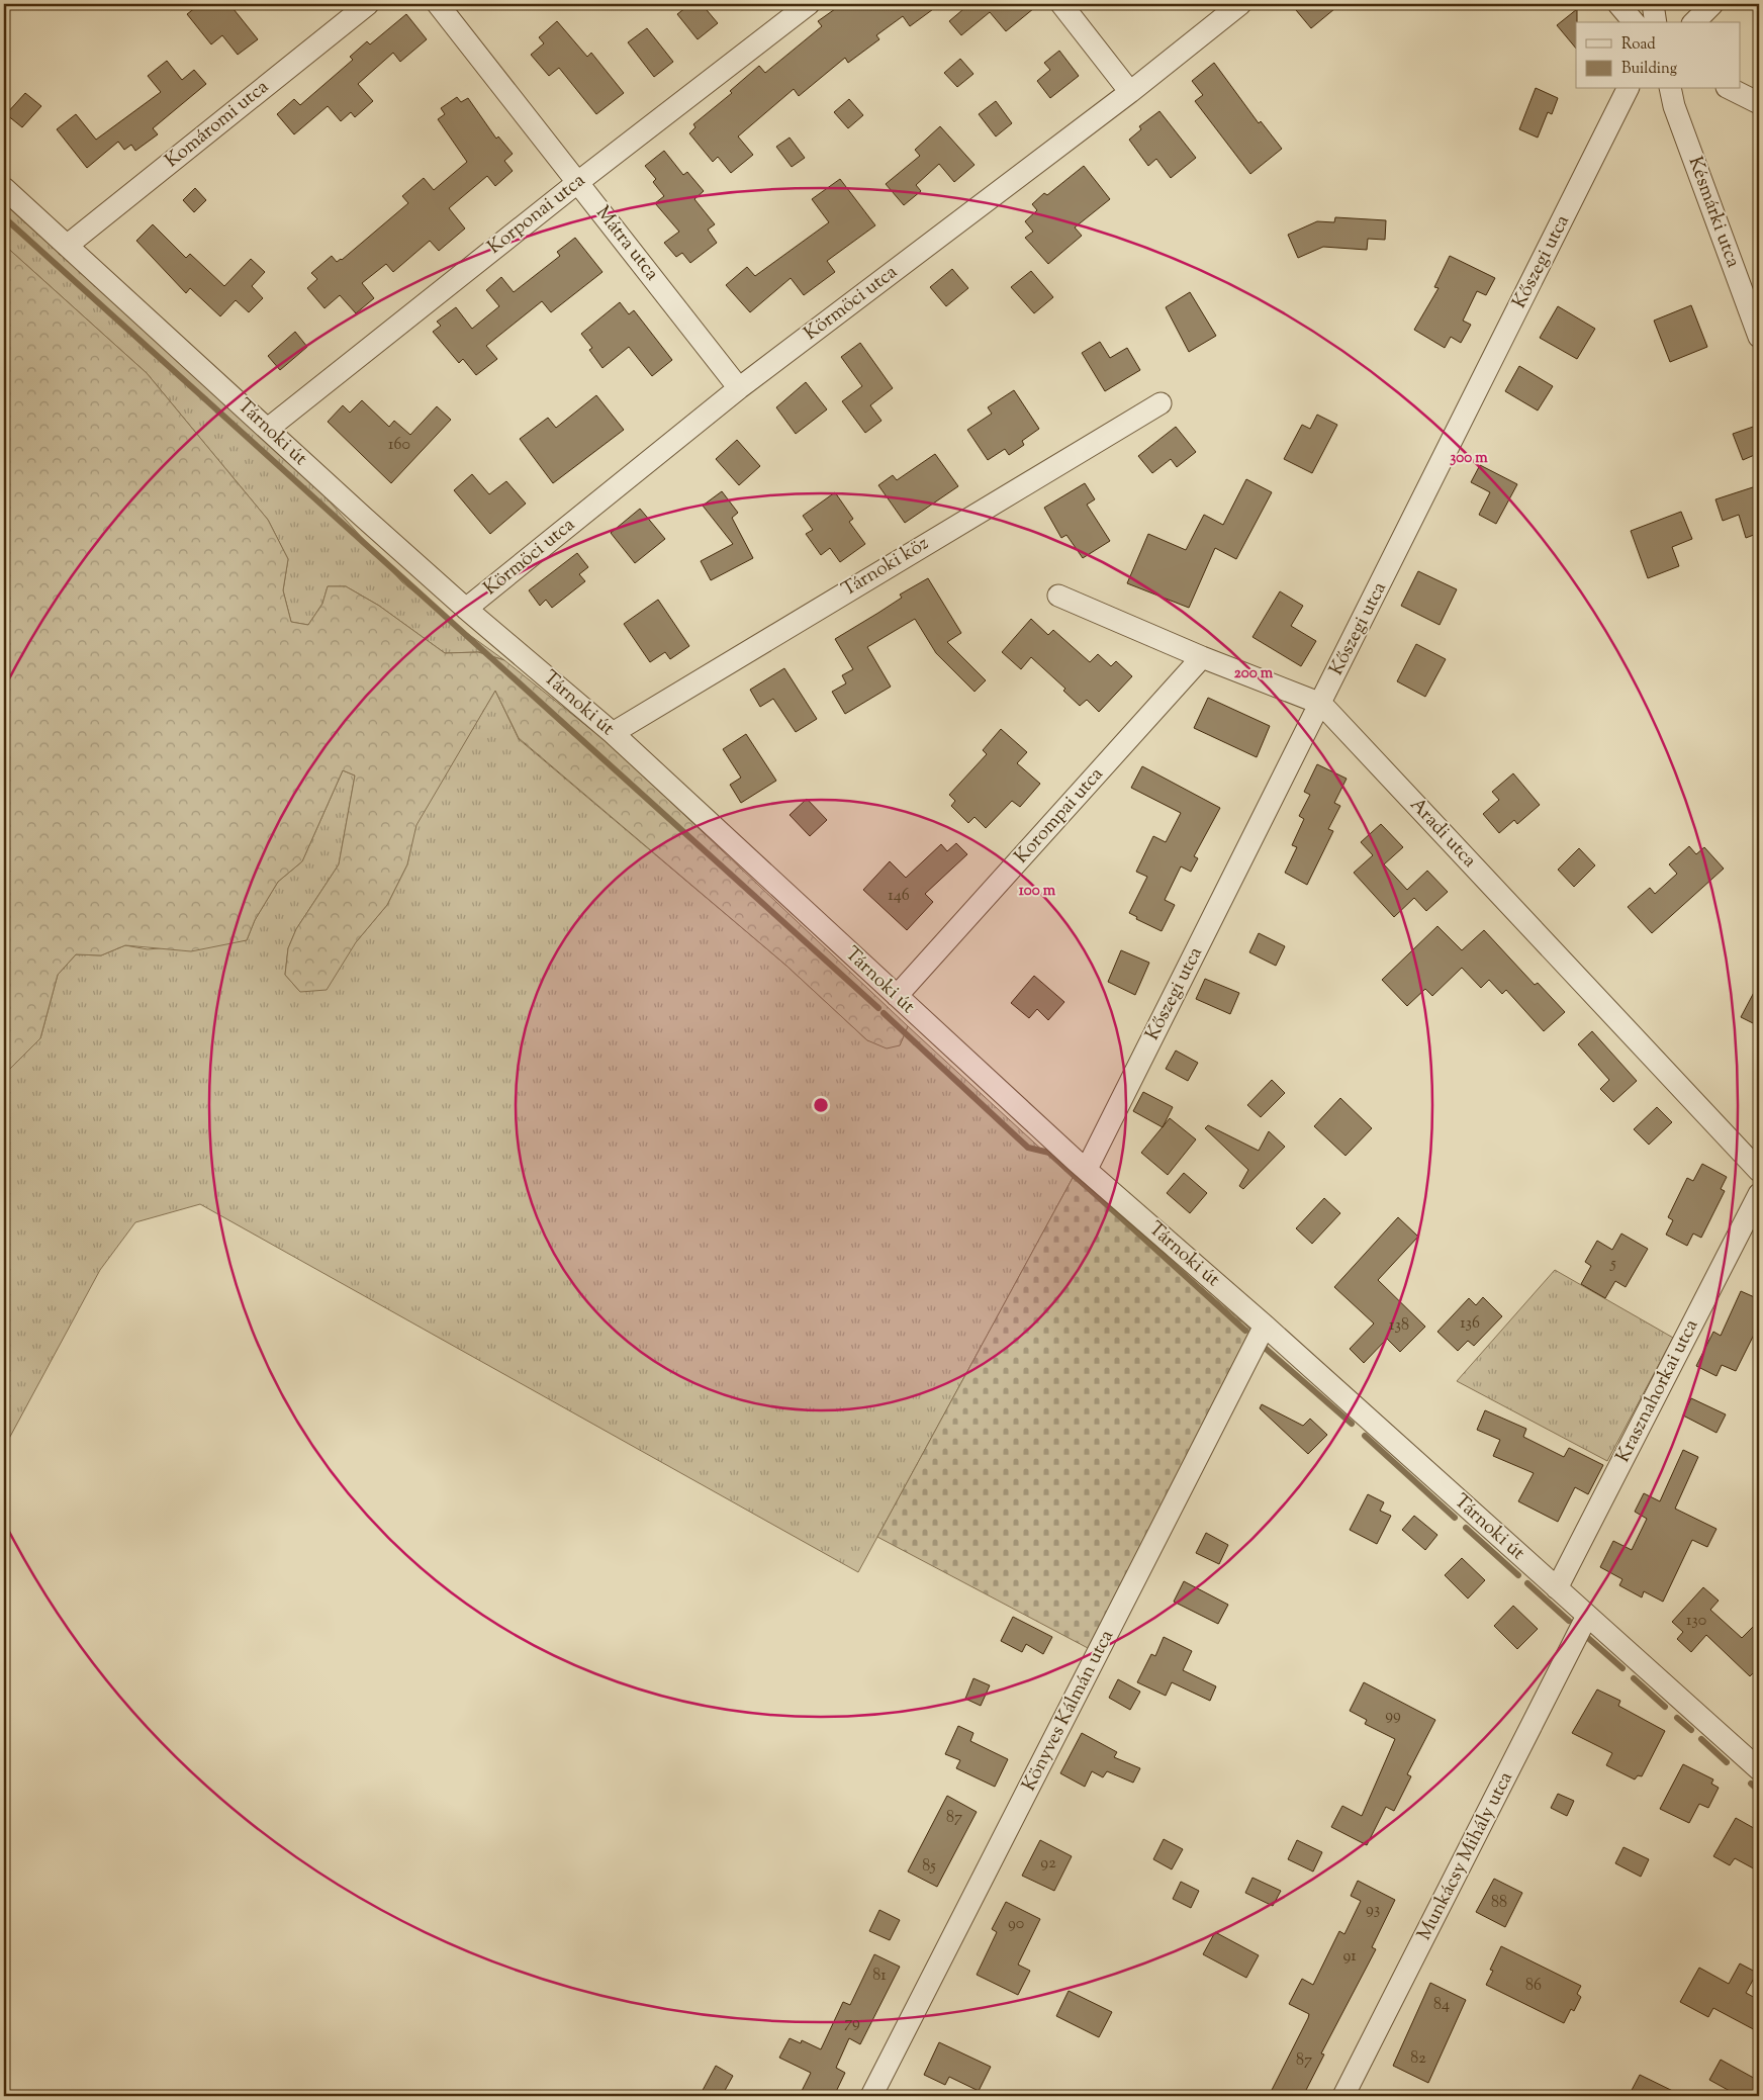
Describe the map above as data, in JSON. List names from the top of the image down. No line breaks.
{"streets":{"street":["Komáromi utca","Késmárki utca","Korponai utca","Mátra utca","Kőszegi utca","Körmöci utca","Tárnoki út","Tárnoki köz","Korompai utca","Aradi utca","Krasznahorkai utca","Könyves Kálmán utca","Munkácsy Mihály utca"]},"crossings":[["Komáromi utca","Tárnoki út"],["Korponai utca","Mátra utca"],["Korponai utca","Tárnoki út"],["Mátra utca","Körmöci utca"],["Kőszegi utca","Tárnoki út"],["Kőszegi utca","Aradi utca"],["Körmöci utca","Tárnoki út"],["Tárnoki út","Tárnoki köz"],["Tárnoki út","Korompai utca"],["Tárnoki út","Krasznahorkai utca"],["Tárnoki út","Könyves Kálmán utca"],["Tárnoki út","Munkácsy Mihály utca"],["Korompai utca","Aradi utca"]],"house_numbers":["160","146","5","136","138","130","99","87","92","85","88","93","90","91","81","86","84","79","82","87"],"legend":["Road","Building"],"rings":["300 m","200 m","100 m"]}
